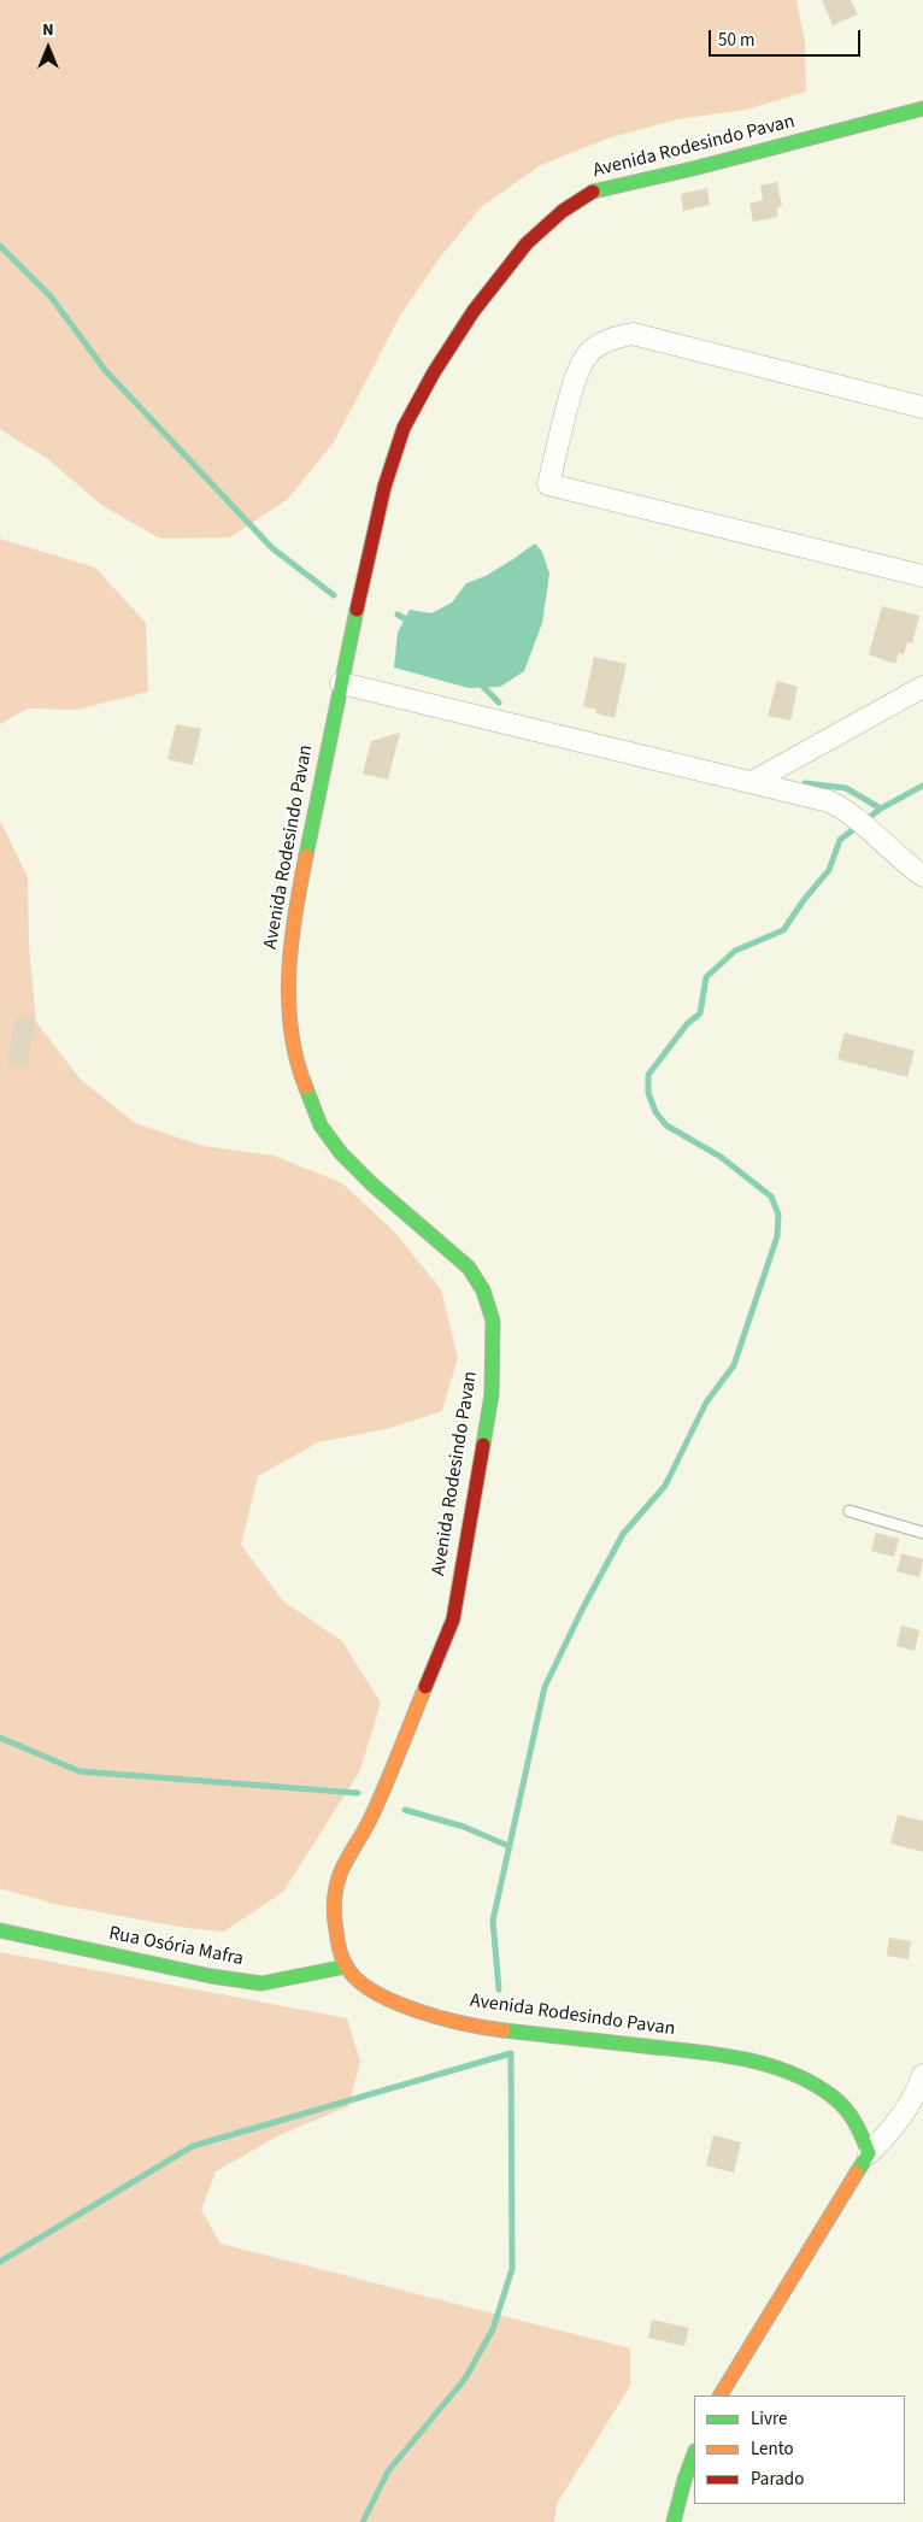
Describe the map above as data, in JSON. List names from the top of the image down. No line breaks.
{"streets":{"main road":["Avenida Rodesindo Pavan","Rua Osória Mafra"]},"crossings":[["Avenida Rodesindo Pavan","Rua Osória Mafra"]],"legend":["Livre","Lento","Parado"],"scale_bar":"50 m","north":"top"}
